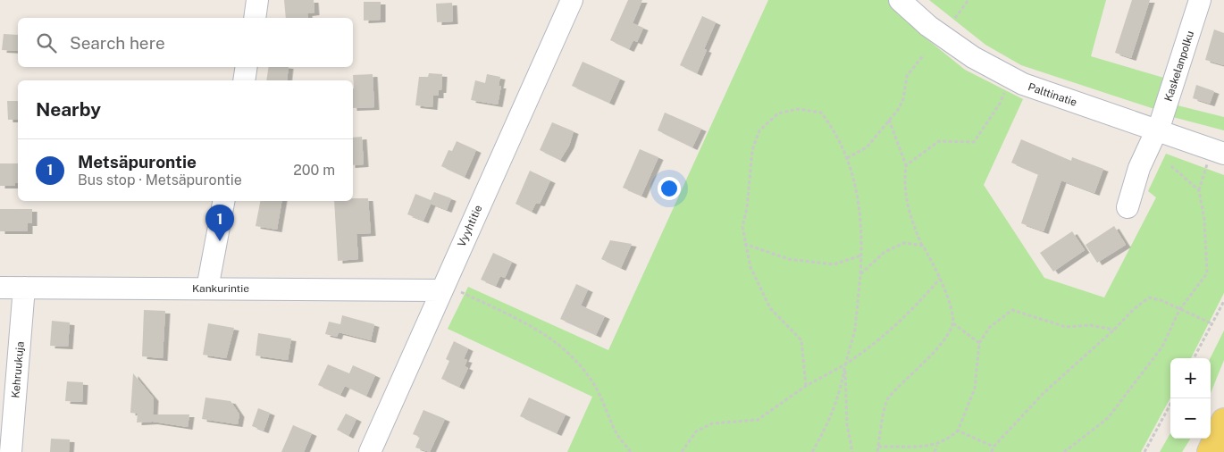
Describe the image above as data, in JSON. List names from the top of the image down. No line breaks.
{"streets":{"street":["Kaskelanpolku","Palttinatie","Vyyhtitie","Kankurintie","Kehruukuja"]},"crossings":[["Kaskelanpolku","Palttinatie"],["Vyyhtitie","Kankurintie"],["Kankurintie","Kehruukuja"]],"page":{"search":"Search here","heading":"Nearby","list":[{"mark":"1","name":"Metsäpurontie","note":"Bus stop · Metsäpurontie","value":"200 m"}],"pins":"1","map_buttons":["+","−"]}}
